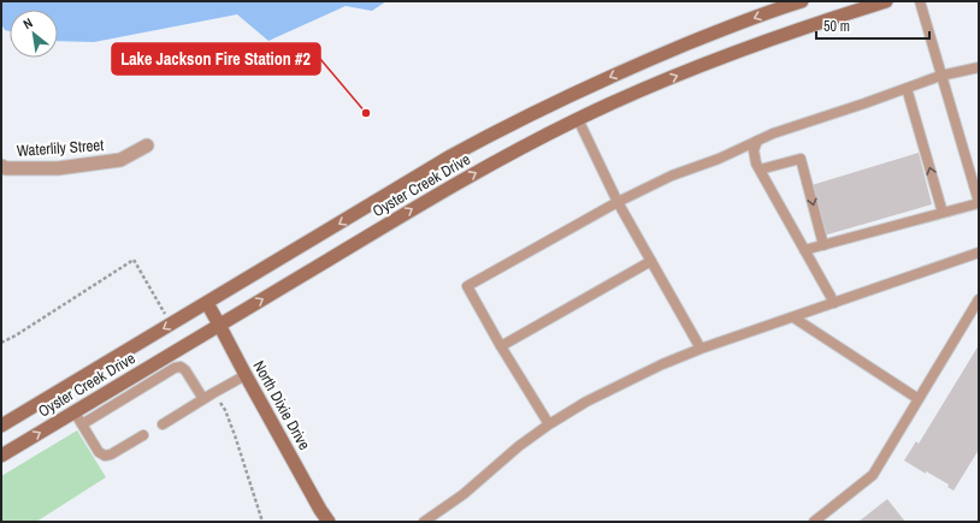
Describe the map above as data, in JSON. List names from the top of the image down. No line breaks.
{"streets":{"main road":["Oyster Creek Drive","North Dixie Drive"],"street":["Waterlily Street"]},"crossings":[["Oyster Creek Drive","North Dixie Drive"]],"places":["Lake Jackson Fire Station #2"],"scale_bar":"50 m","north":"top left"}
